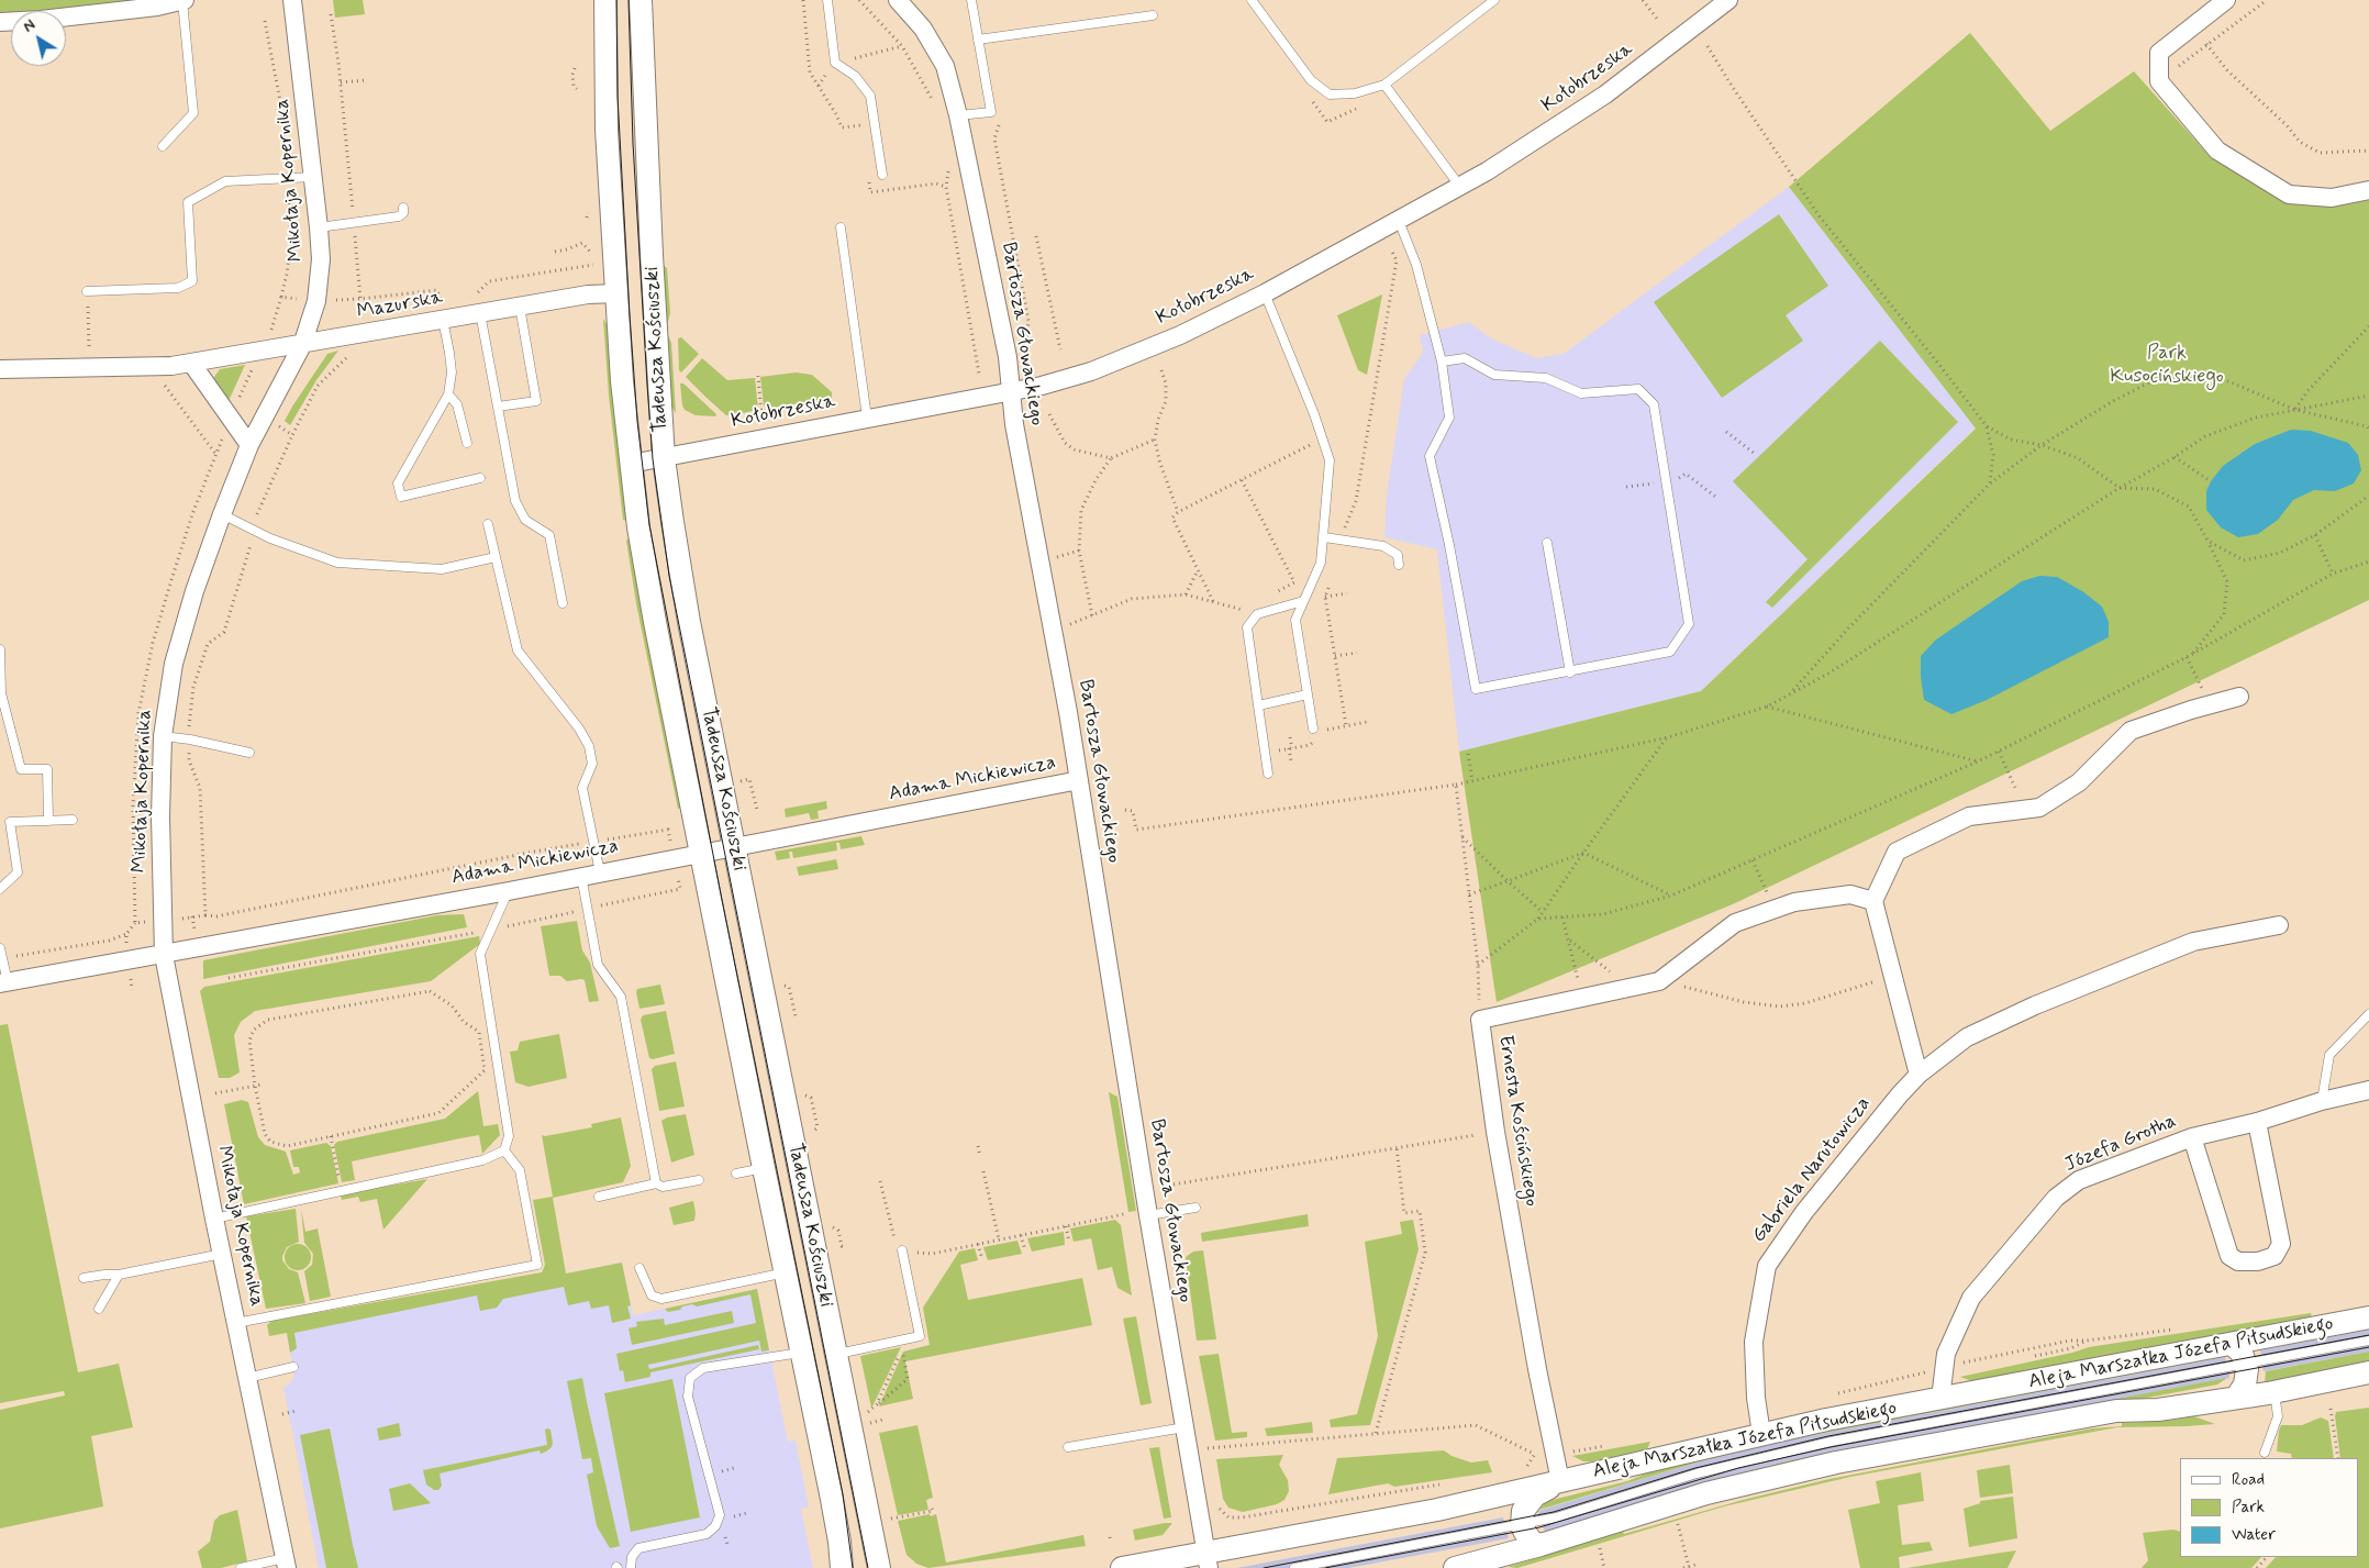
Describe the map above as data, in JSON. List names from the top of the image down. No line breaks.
{"streets":{"street":["Kołobrzeska","Mikołaja Kopernika","Mazurska","Bartosza Głowackiego","Tadeusza Kościuszki","Adama Mickiewicza","Ernesta Kościńskiego","Józefa Grotha","Gabriela Narutowicza","Aleja Marszałka Józefa Piłsudskiego"]},"crossings":[["Kołobrzeska","Bartosza Głowackiego"],["Kołobrzeska","Tadeusza Kościuszki"],["Mikołaja Kopernika","Mazurska"],["Mikołaja Kopernika","Adama Mickiewicza"],["Mazurska","Tadeusza Kościuszki"],["Bartosza Głowackiego","Adama Mickiewicza"],["Bartosza Głowackiego","Aleja Marszałka Józefa Piłsudskiego"],["Tadeusza Kościuszki","Adama Mickiewicza"],["Ernesta Kościńskiego","Aleja Marszałka Józefa Piłsudskiego"],["Józefa Grotha","Aleja Marszałka Józefa Piłsudskiego"],["Gabriela Narutowicza","Aleja Marszałka Józefa Piłsudskiego"]],"parks":["Park Kusocińskiego"],"legend":["Road","Park","Water"],"north":"top left"}
